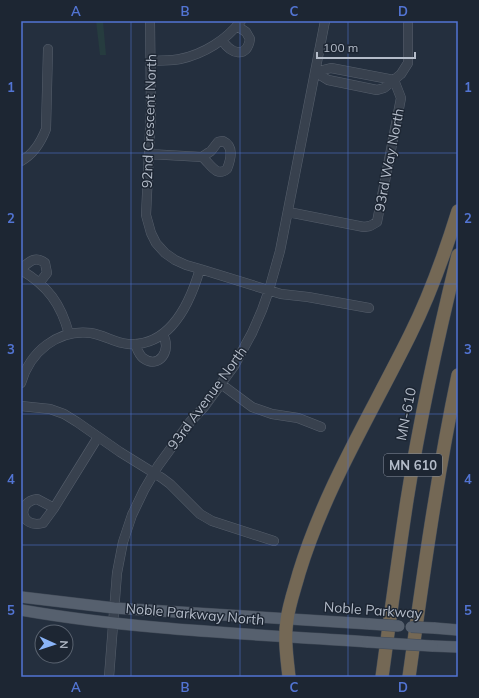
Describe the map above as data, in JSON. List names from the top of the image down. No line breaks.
{"streets":{"highway":["MN-610","MN 610"],"main road":["Noble Parkway","Noble Parkway North"],"street":["92nd Crescent North","93rd Way North","93rd Avenue North"]},"crossings":[["92nd Crescent North","93rd Avenue North"],["93rd Way North","93rd Avenue North"],["93rd Avenue North","Noble Parkway North"],["Noble Parkway","Noble Parkway North"]],"scale_bar":"100 m","north":"right","grid":{"columns":["A","B","C","D"],"rows":["1","2","3","4","5"]}}
